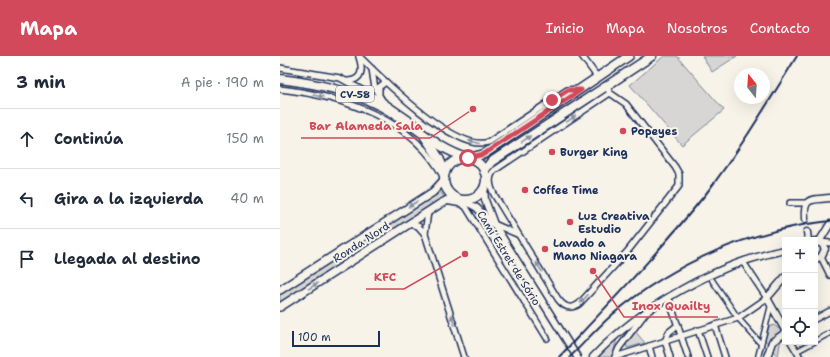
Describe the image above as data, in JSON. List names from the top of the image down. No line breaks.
{"streets":{"main road":["CV-58","Ronda Nord"],"street":["Camí Estret de Sório"]},"crossings":[["CV-58","Ronda Nord"],["CV-58","Camí Estret de Sório"],["Ronda Nord","Camí Estret de Sório"]],"places":["Bar Alameda Sala","Popeyes","Burger King","Coffee Time","Luz Creativa Estudio","Lavado a Mano Niagara","KFC","Inox Quailty"],"scale_bar":"100 m","north":"top","page":{"header":"Mapa","nav":["Inicio","Mapa","Nosotros","Contacto"],"heading":["3 min","A pie · 190 m"],"list":[["Continúa","150 m"],["Gira a la izquierda","40 m"],"Llegada al destino"],"map_buttons":["+","−"],"scale":"100 m"}}
